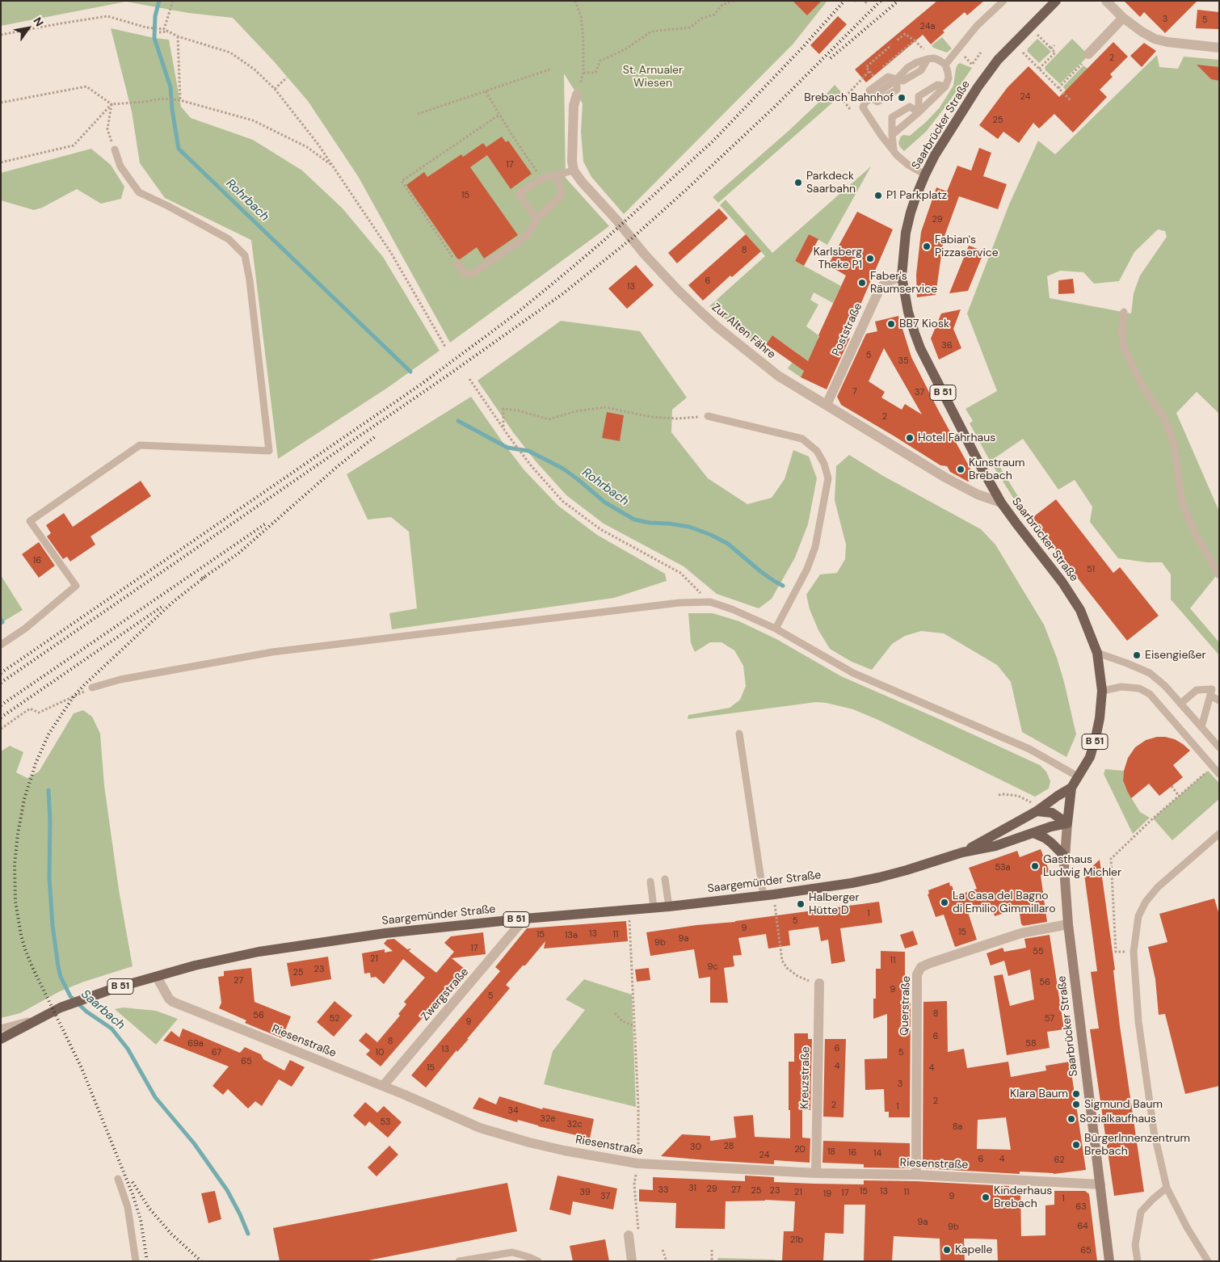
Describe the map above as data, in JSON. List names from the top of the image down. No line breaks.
{"streets":{"main road":["Saarbrücker Straße","B 51","Saargemünder Straße"],"street":["Poststraße","Zur Alten Fähre","Zwergstraße","Querstraße","Riesenstraße","Kreuzstraße"]},"crossings":[["Saarbrücker Straße","Poststraße"],["Saarbrücker Straße","Zur Alten Fähre"],["Saarbrücker Straße","B 51"],["Saarbrücker Straße","Saargemünder Straße"],["Saarbrücker Straße","Querstraße"],["Saarbrücker Straße","Riesenstraße"],["Poststraße","Zur Alten Fähre"],["B 51","Saargemünder Straße"],["Saargemünder Straße","Zwergstraße"],["Saargemünder Straße","Riesenstraße"],["Zwergstraße","Riesenstraße"],["Querstraße","Riesenstraße"],["Riesenstraße","Kreuzstraße"]],"water":["Rohrbach","Saarbach"],"parks":["St. Arnualer Wiesen"],"places":["Brebach Bahnhof","Parkdeck Saarbahn","P1 Parkplatz","Fabian's Pizzaservice","Karlsberg Theke P1","Faber's Räumservice","BB7 Kiosk","Hotel Fährhaus","Kunstraum Brebach","Eisengießer","Gasthaus Ludwig Michler","La Casa del Bagno di Emilio Gimmillaro","Halberger Hütte D","Klara Baum","Sigmund Baum","Sozialkaufhaus","BürgerInnenzentrum Brebach","Kinderhaus Brebach","Kapelle"],"house_numbers":["3","5","24a","2","24","25","17","15","29","8","6","13","36","5","35","7","37","2","16","51","53a","1","5","9","15","13","15","11","13a","9a","9b","17","55","21","11","9c","23","25","27","56","9","5","8","56","52","57","9","6","8","69a","58","6","13","67","10","5","65","4","15","4","3","2","2","1","34","32e","53","32c","8a","28","30","20","18","16","14","24","6","4","62","31","29","33","27","25","23","15","13","39","21","11","17","19","37","9","1","63","9a","64","9b","21b","65"],"north":"top right"}
